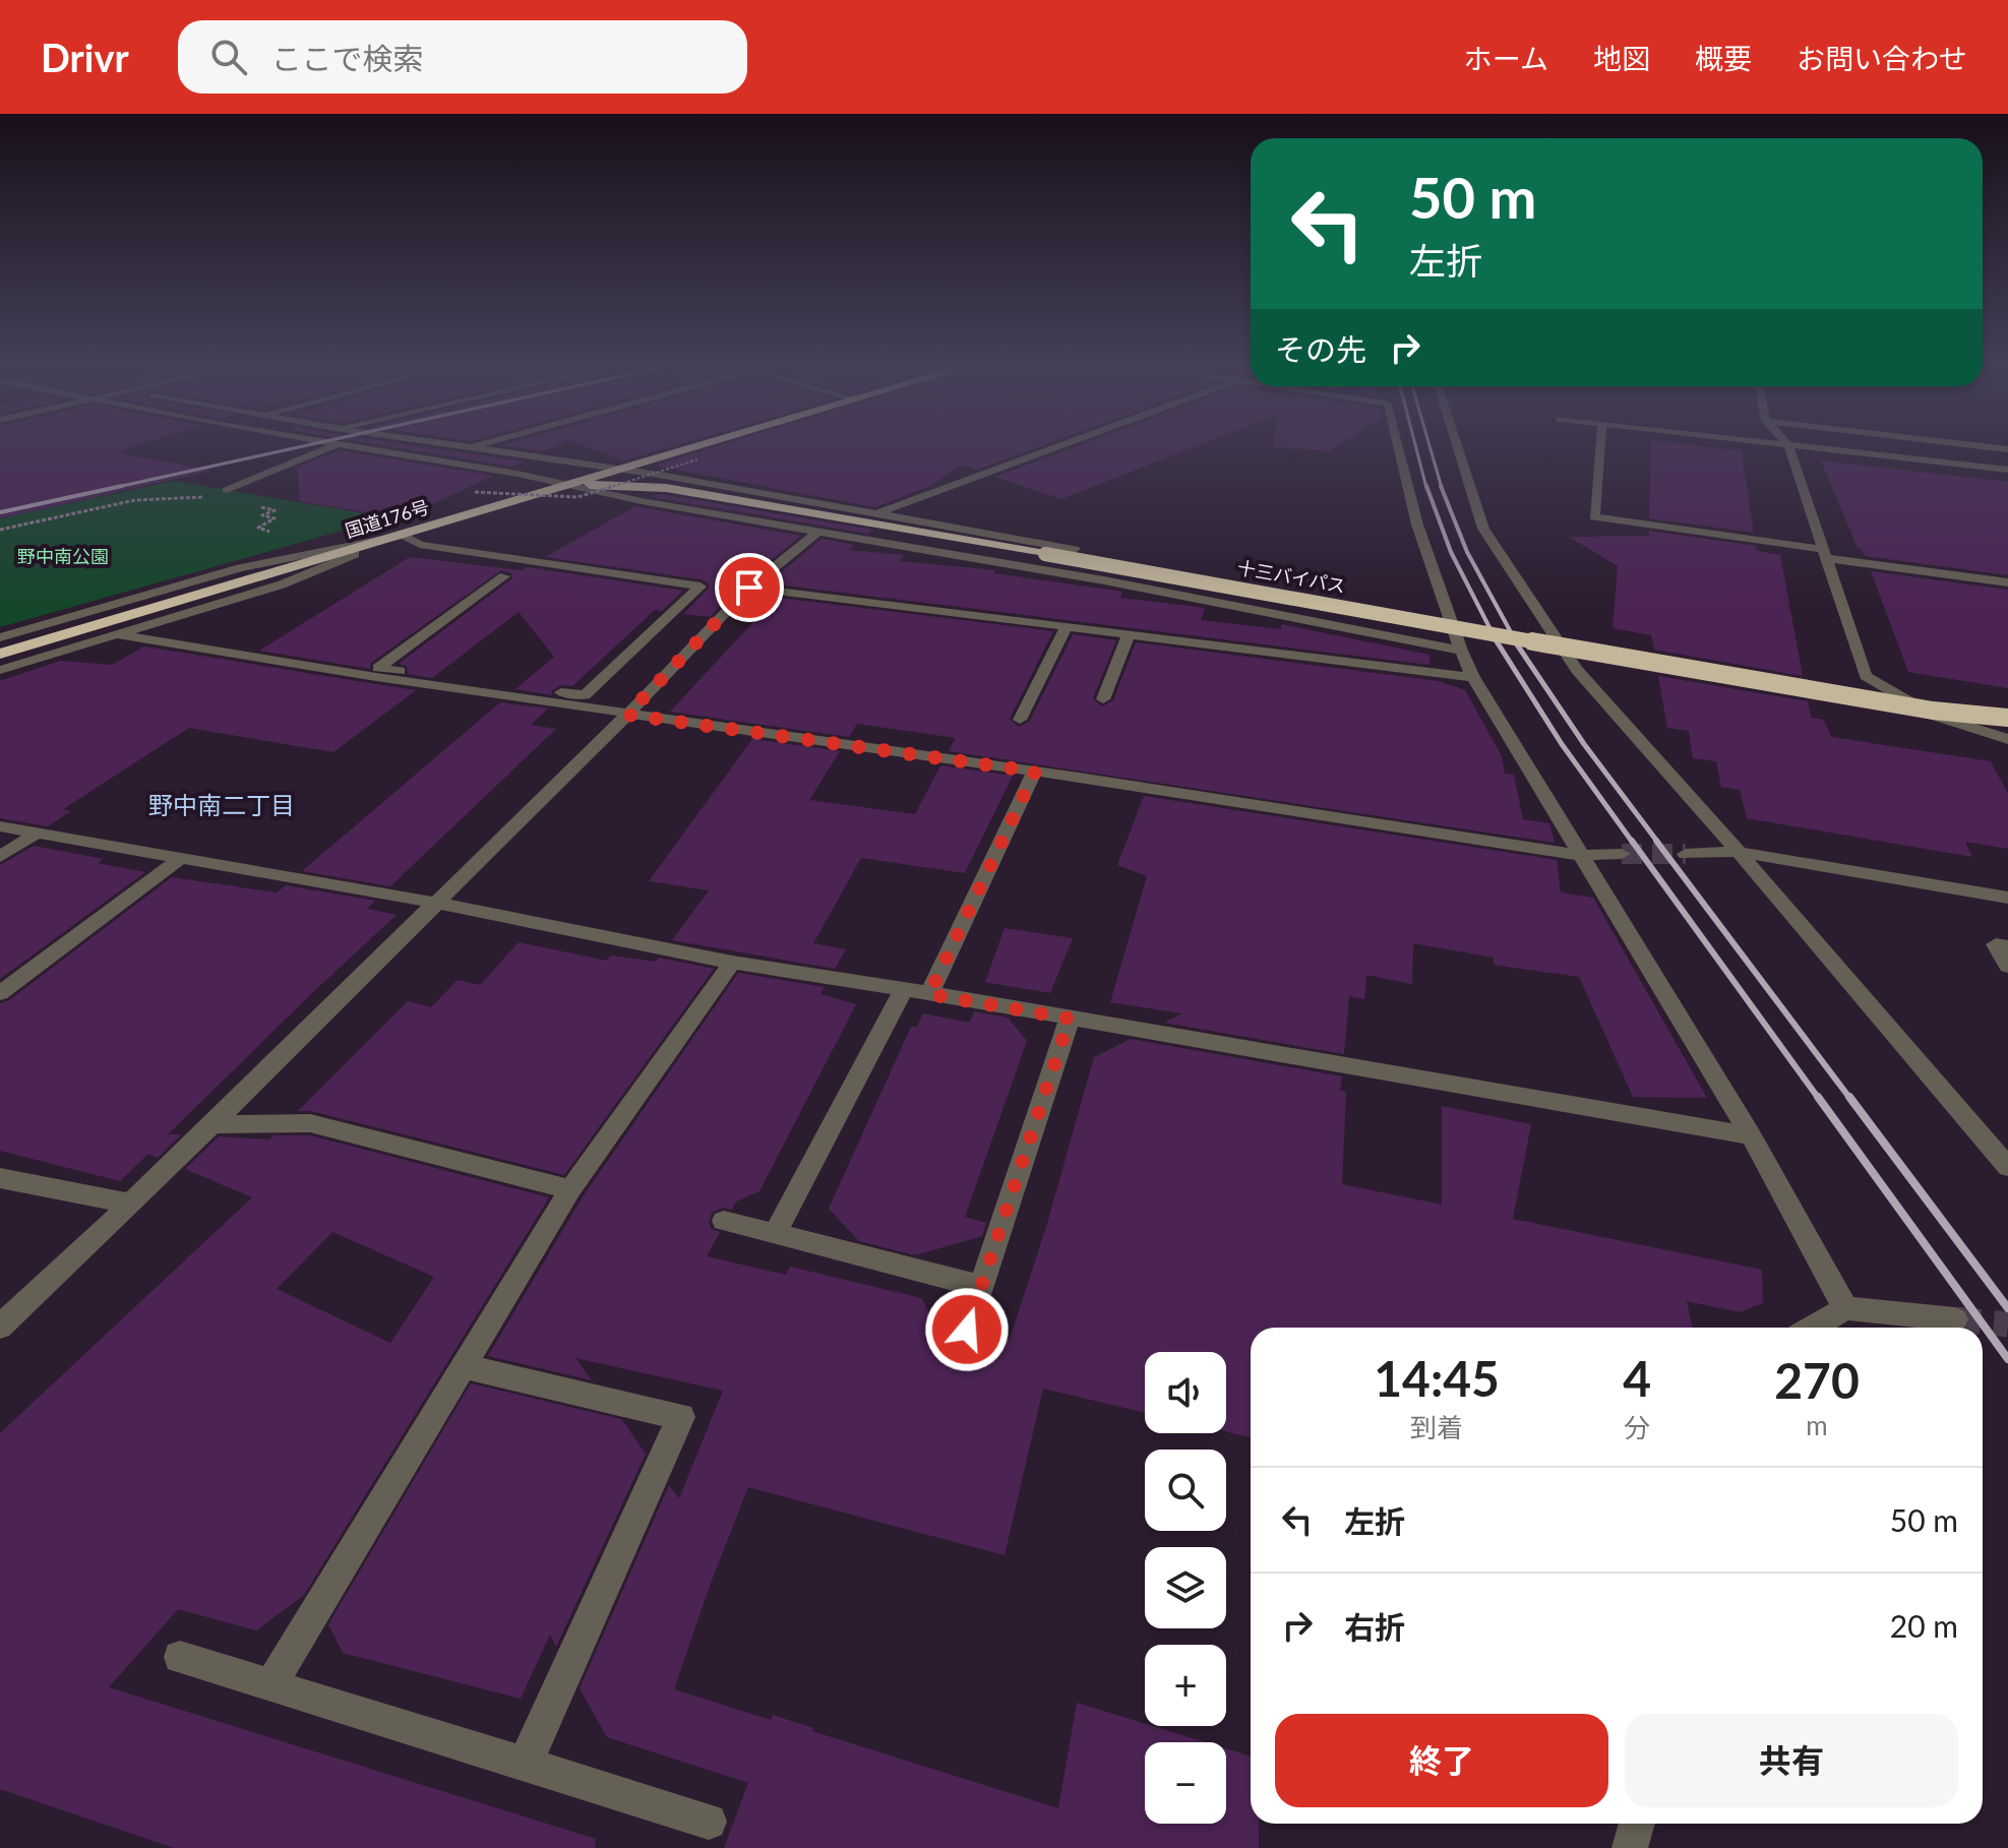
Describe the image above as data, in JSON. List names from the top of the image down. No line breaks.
{"streets":{"highway":["国道176号","十三バイパス"]},"crossings":[["国道176号","十三バイパス"]],"districts":["野中南二丁目"],"parks":["野中南公園"],"page":{"header":"Drivr","search":"ここで検索","nav":["ホーム","地図","概要","お問い合わせ"],"turn":["50 m","左折"],"then":"その先","eta":["14:45","到着","4","分","270","m"],"map_buttons":["+","−"],"list":[{"name":"左折","value":"50 m"},{"name":"右折","value":"20 m"}],"buttons":["終了","共有"]}}
